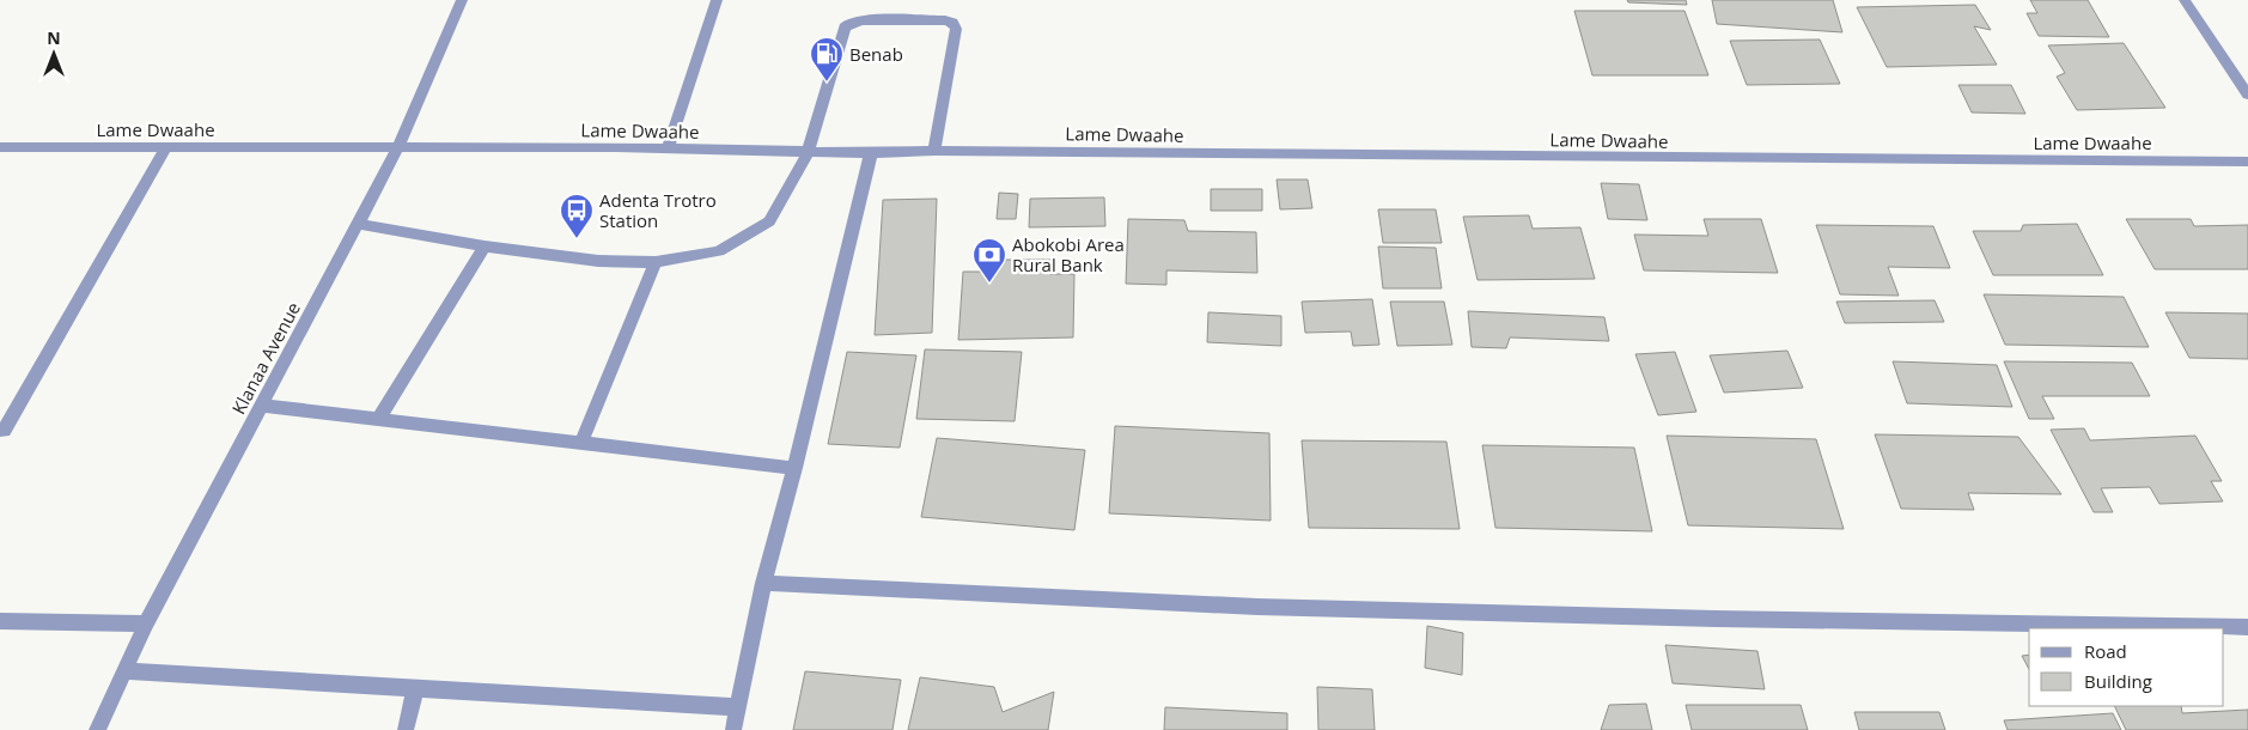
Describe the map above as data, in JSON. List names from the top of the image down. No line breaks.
{"streets":{"street":["Lame Dwaahe","Klanaa Avenue"]},"crossings":[["Lame Dwaahe","Klanaa Avenue"]],"places":{"fuel station":["Benab"],"bus stop":["Adenta Trotro Station"],"bank":["Abokobi Area Rural Bank"]},"legend":["Road","Building"],"north":"top"}
